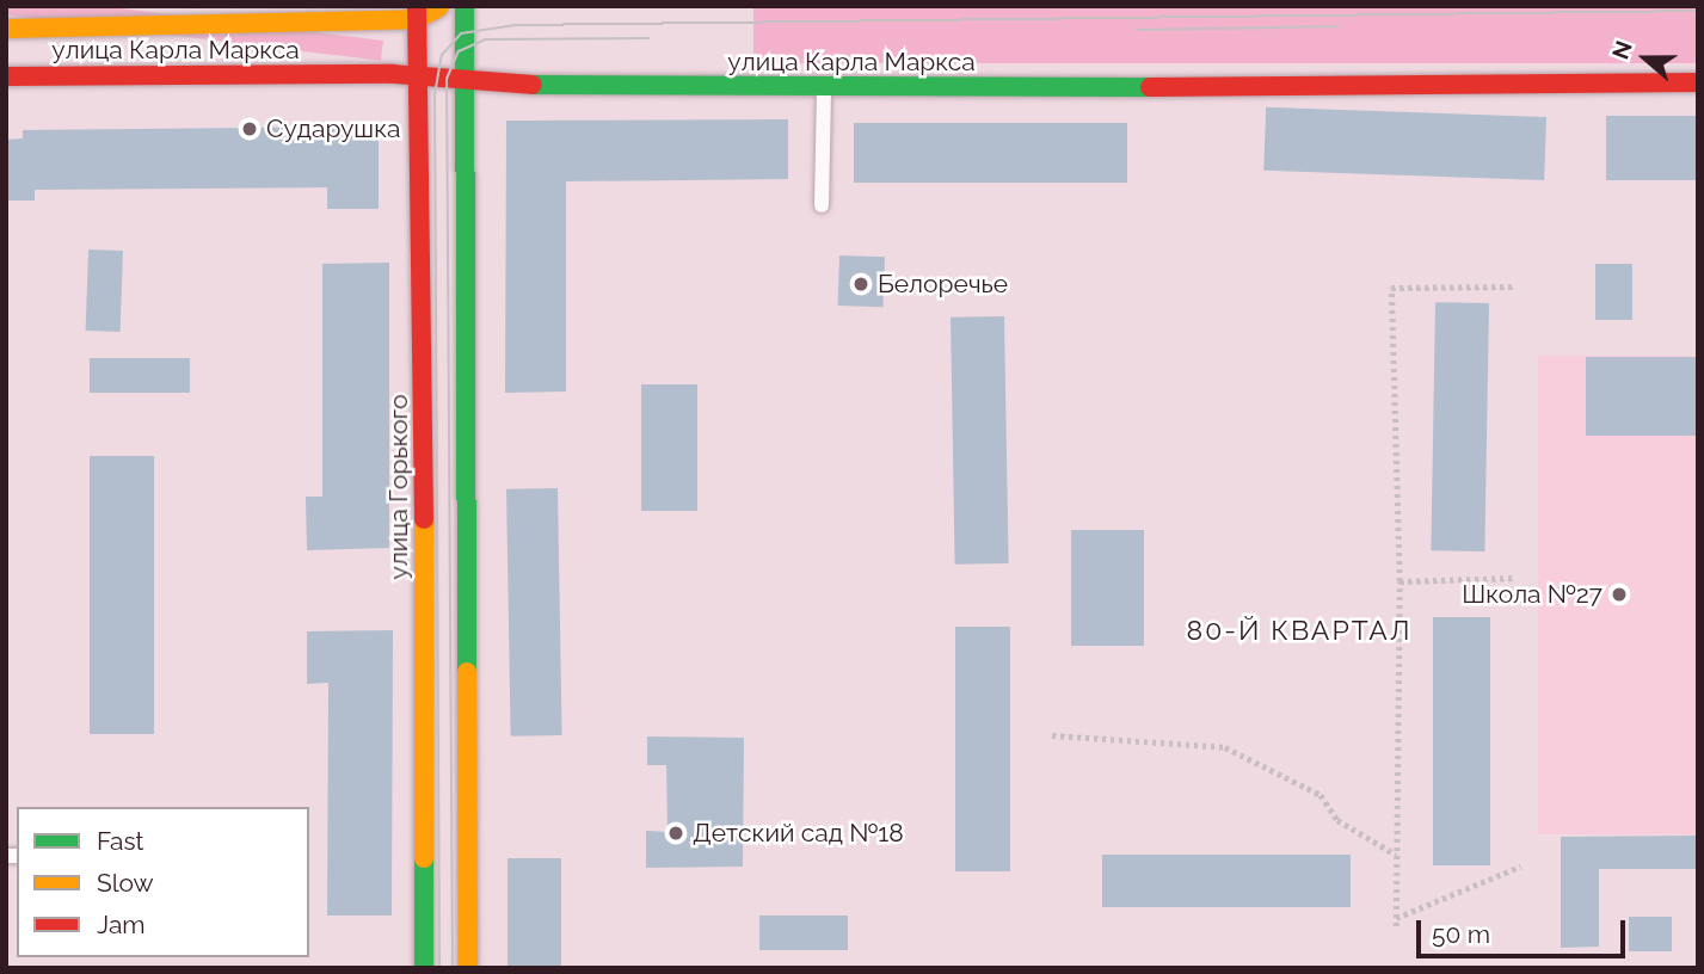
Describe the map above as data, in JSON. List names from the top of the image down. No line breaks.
{"streets":{"main road":["улица Карла Маркса","улица Горького"]},"crossings":[["улица Карла Маркса","улица Горького"]],"districts":["80-Й КВАРТАЛ"],"places":["Сударушка","Белоречье","Школа №27","Детский сад №18"],"legend":["Fast","Slow","Jam"],"scale_bar":"50 m","north":"left"}
